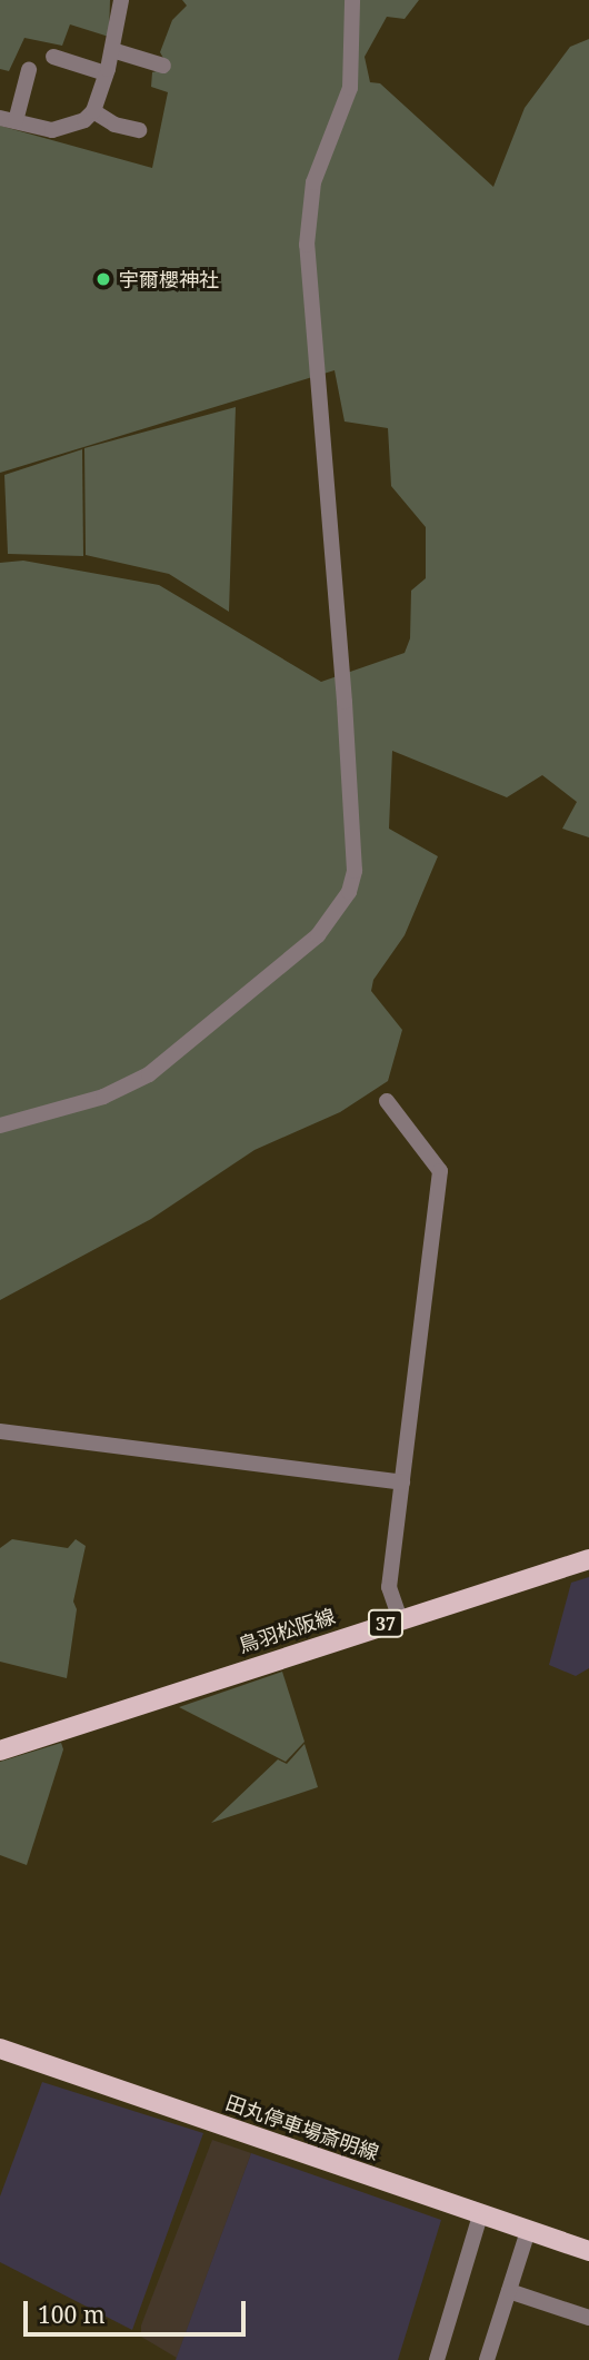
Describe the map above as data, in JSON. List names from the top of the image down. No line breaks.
{"streets":{"main road":["37","鳥羽松阪線","田丸停車場斎明線"]},"places":["宇爾櫻神社"],"scale_bar":"100 m"}
